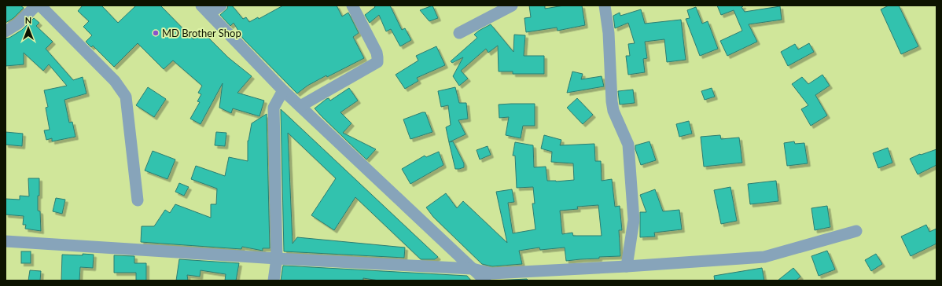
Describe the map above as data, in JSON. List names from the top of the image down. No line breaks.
{"places":["MD Brother Shop"],"north":"top"}
